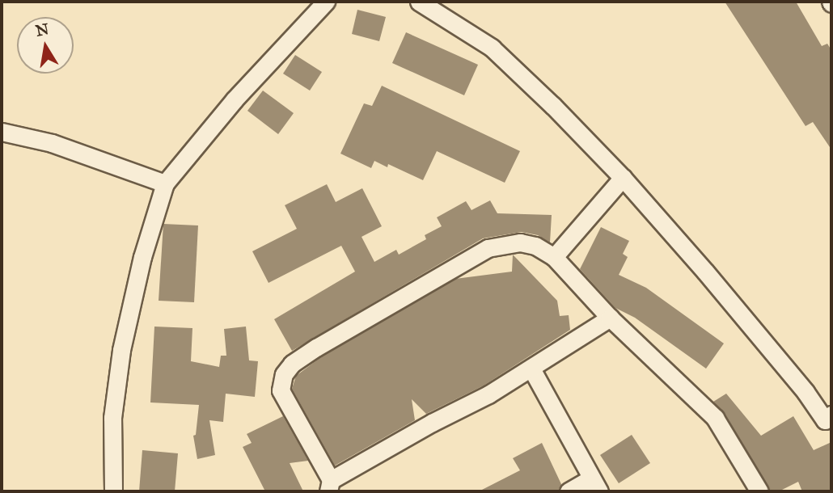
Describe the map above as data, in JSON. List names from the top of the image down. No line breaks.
{"north":"top"}
